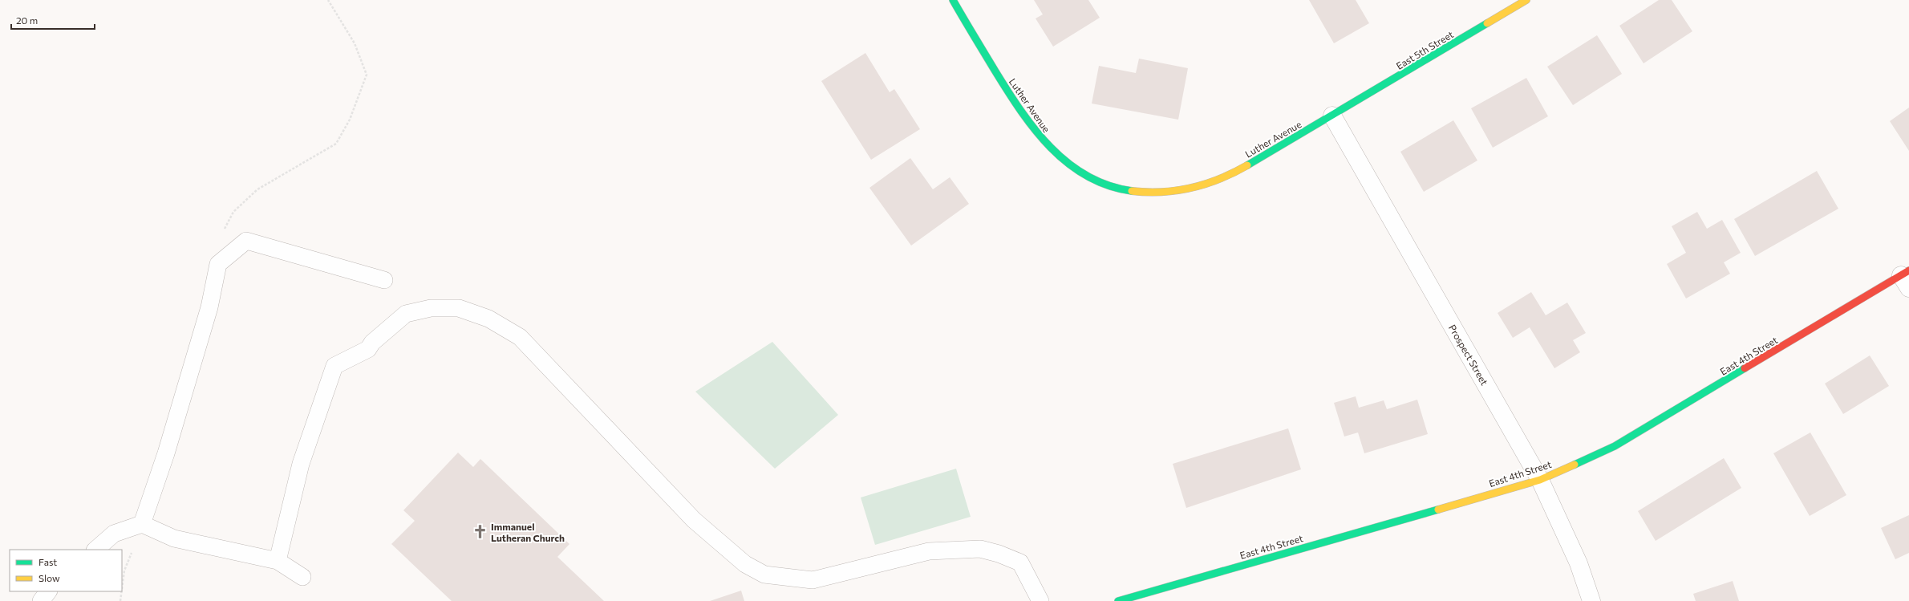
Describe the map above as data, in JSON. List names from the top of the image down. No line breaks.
{"streets":{"street":["East 5th Street","Luther Avenue","Prospect Street","East 4th Street"]},"crossings":[["East 5th Street","Luther Avenue"],["East 5th Street","Prospect Street"],["Luther Avenue","Prospect Street"],["Prospect Street","East 4th Street"]],"places":{"church":["Immanuel Lutheran Church"]},"legend":["Fast","Slow"],"scale_bar":"20 m"}
